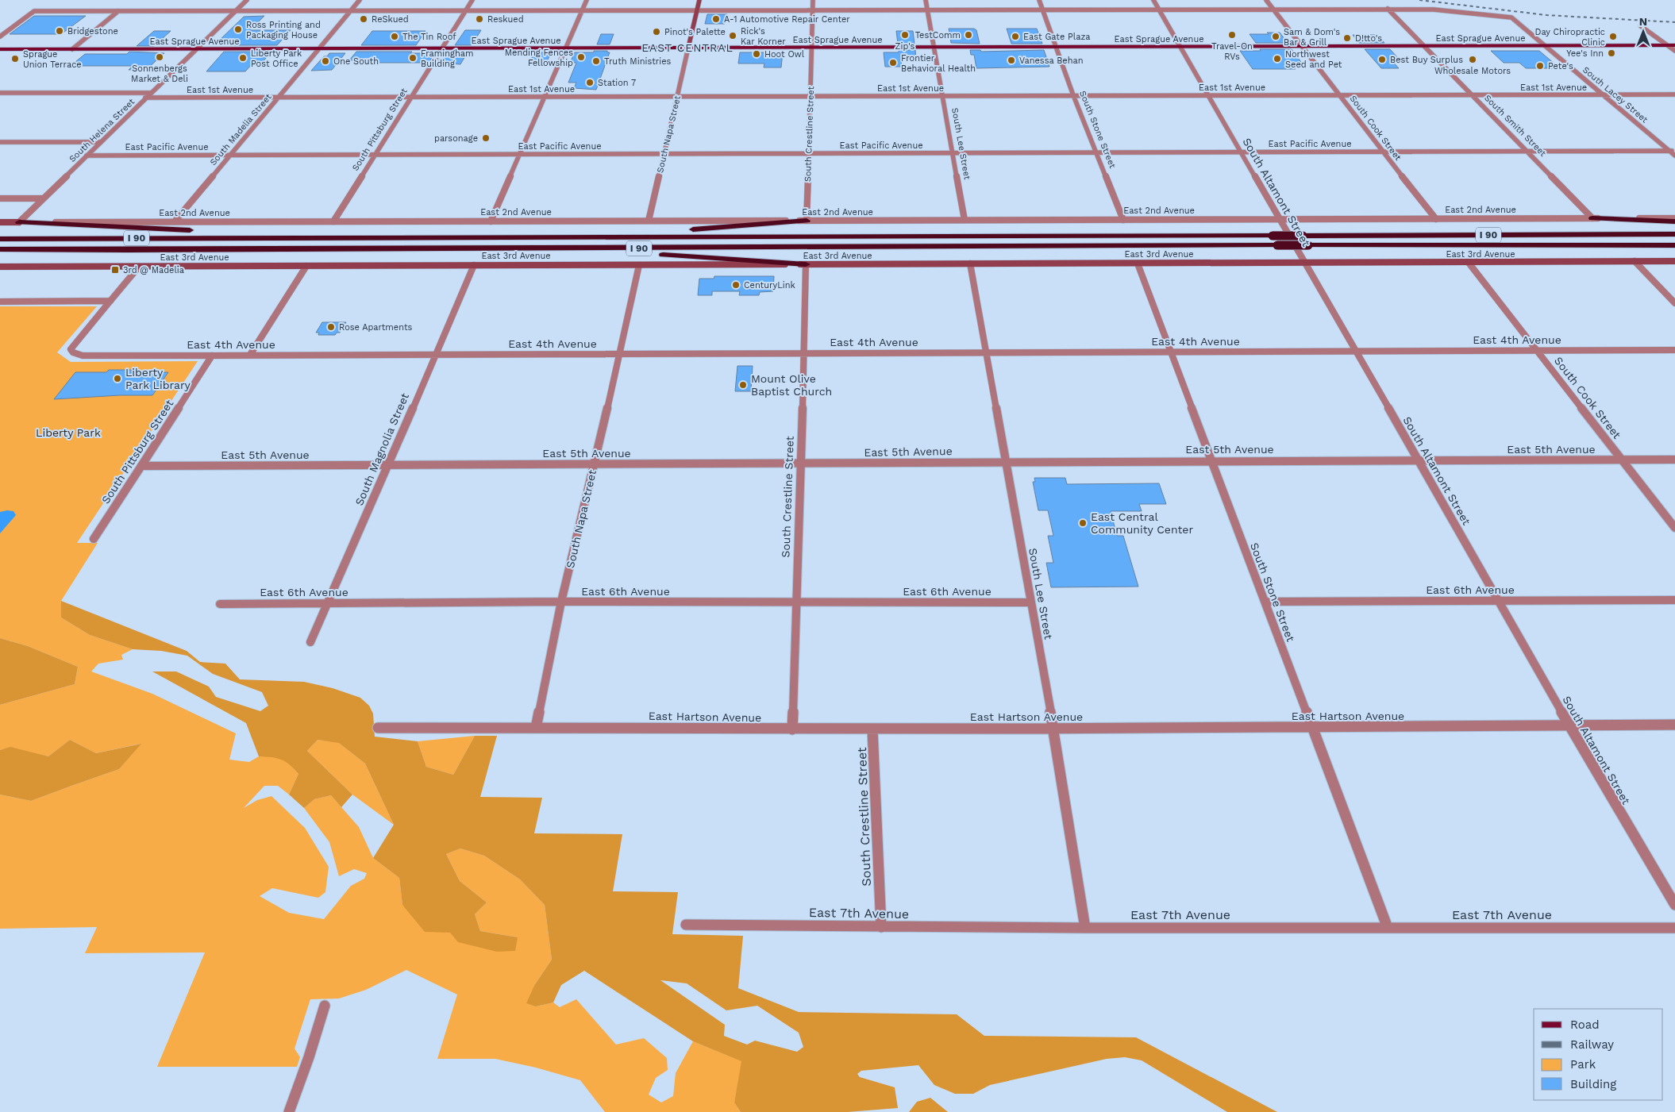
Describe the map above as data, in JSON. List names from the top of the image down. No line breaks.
{"streets":{"highway":["I 90"],"main road":["East Sprague Avenue","East 2nd Avenue","East 3rd Avenue"],"street":["East 1st Avenue","South Lacey Street","South Smith Street","South Cook Street","South Madelia Street","South Pittsburg Street","South Stone Street","South Helena Street","South Napa Street","South Crestline Street","South Lee Street","East Pacific Avenue","South Altamont Street","East 4th Avenue","South Magnolia Street","East 5th Avenue","East 6th Avenue","East Hartson Avenue","East 7th Avenue"]},"crossings":[["East Sprague Avenue","South Lacey Street"],["East Sprague Avenue","South Smith Street"],["East Sprague Avenue","South Cook Street"],["East Sprague Avenue","South Madelia Street"],["East Sprague Avenue","South Pittsburg Street"],["East Sprague Avenue","South Stone Street"],["East Sprague Avenue","South Helena Street"],["East Sprague Avenue","South Napa Street"],["East Sprague Avenue","South Crestline Street"],["East Sprague Avenue","South Lee Street"],["East Sprague Avenue","South Altamont Street"],["East 1st Avenue","South Lacey Street"],["East 1st Avenue","South Smith Street"],["East 1st Avenue","South Cook Street"],["East 1st Avenue","South Madelia Street"],["East 1st Avenue","South Pittsburg Street"],["East 1st Avenue","South Stone Street"],["East 1st Avenue","South Helena Street"],["East 1st Avenue","South Napa Street"],["East 1st Avenue","South Crestline Street"],["East 1st Avenue","South Lee Street"],["East 1st Avenue","South Altamont Street"],["South Lacey Street","South Smith Street"],["South Lacey Street","East Pacific Avenue"],["South Smith Street","East Pacific Avenue"],["South Smith Street","East 2nd Avenue"],["South Cook Street","East Pacific Avenue"],["South Cook Street","East 2nd Avenue"],["South Cook Street","East 3rd Avenue"],["South Cook Street","East 4th Avenue"],["South Cook Street","East 5th Avenue"],["South Madelia Street","East Pacific Avenue"],["South Madelia Street","East 2nd Avenue"],["South Pittsburg Street","East Pacific Avenue"],["South Pittsburg Street","East 2nd Avenue"],["South Pittsburg Street","East 4th Avenue"],["South Pittsburg Street","East 5th Avenue"],["South Stone Street","East Pacific Avenue"],["South Stone Street","East 2nd Avenue"],["South Stone Street","East 3rd Avenue"],["South Stone Street","East 4th Avenue"],["South Stone Street","East 5th Avenue"],["South Stone Street","East 6th Avenue"],["South Stone Street","East Hartson Avenue"],["South Stone Street","East 7th Avenue"],["South Helena Street","East Pacific Avenue"],["South Helena Street","East 2nd Avenue"],["South Napa Street","East Pacific Avenue"],["South Napa Street","East 2nd Avenue"],["South Napa Street","East 3rd Avenue"],["South Napa Street","East 4th Avenue"],["South Napa Street","East 5th Avenue"],["South Napa Street","East 6th Avenue"],["South Napa Street","East Hartson Avenue"],["South Crestline Street","East Pacific Avenue"],["South Crestline Street","East 2nd Avenue"],["South Crestline Street","East 3rd Avenue"],["South Crestline Street","East 4th Avenue"],["South Crestline Street","East 5th Avenue"],["South Crestline Street","East 6th Avenue"],["South Crestline Street","East Hartson Avenue"],["South Crestline Street","East 7th Avenue"],["South Lee Street","East Pacific Avenue"],["South Lee Street","East 2nd Avenue"],["South Lee Street","East 3rd Avenue"],["South Lee Street","East 4th Avenue"],["South Lee Street","East 5th Avenue"],["South Lee Street","East 6th Avenue"],["South Lee Street","East Hartson Avenue"],["South Lee Street","East 7th Avenue"],["East Pacific Avenue","South Altamont Street"],["South Altamont Street","East 2nd Avenue"],["South Altamont Street","East 3rd Avenue"],["South Altamont Street","East 4th Avenue"],["South Altamont Street","East 5th Avenue"],["South Altamont Street","East 6th Avenue"],["South Altamont Street","East Hartson Avenue"],["East 3rd Avenue","South Magnolia Street"],["East 4th Avenue","South Magnolia Street"],["South Magnolia Street","East 5th Avenue"],["South Magnolia Street","East 6th Avenue"]],"districts":["EAST CENTRAL"],"parks":["Liberty Park"],"places":{"other":["ReSkued","Reskued","A-1 Automotive Repair Center","Ross Printing and Packaging House","Bridgestone","Pinot's Palette","Zip's","TestComm","Travel-On RVs","Rick's Kar Korner","The Tin Roof","East Gate Plaza","Sam & Dom's Bar & Grill","Day Chiropractic Clinic","D!tto's","Yee's Inn","Hoot Owl","Sonnenbergs Market & Deli","Mending Fences Fellowship","Liberty Park Post Office","Framingham Building","Sprague Union Terrace","Northwest Seed and Pet","Best Buy Surplus","Wholesale Motors","Vanessa Behan","One South","Truth Ministries","Frontier Behavioral Health","Pete's","Station 7","parsonage","CenturyLink","Rose Apartments","Liberty Park Library","Mount Olive Baptist Church","East Central Community Center"],"transit":["3rd @ Madelia"]},"legend":["Road","Railway","Park","Building"],"north":"top"}
